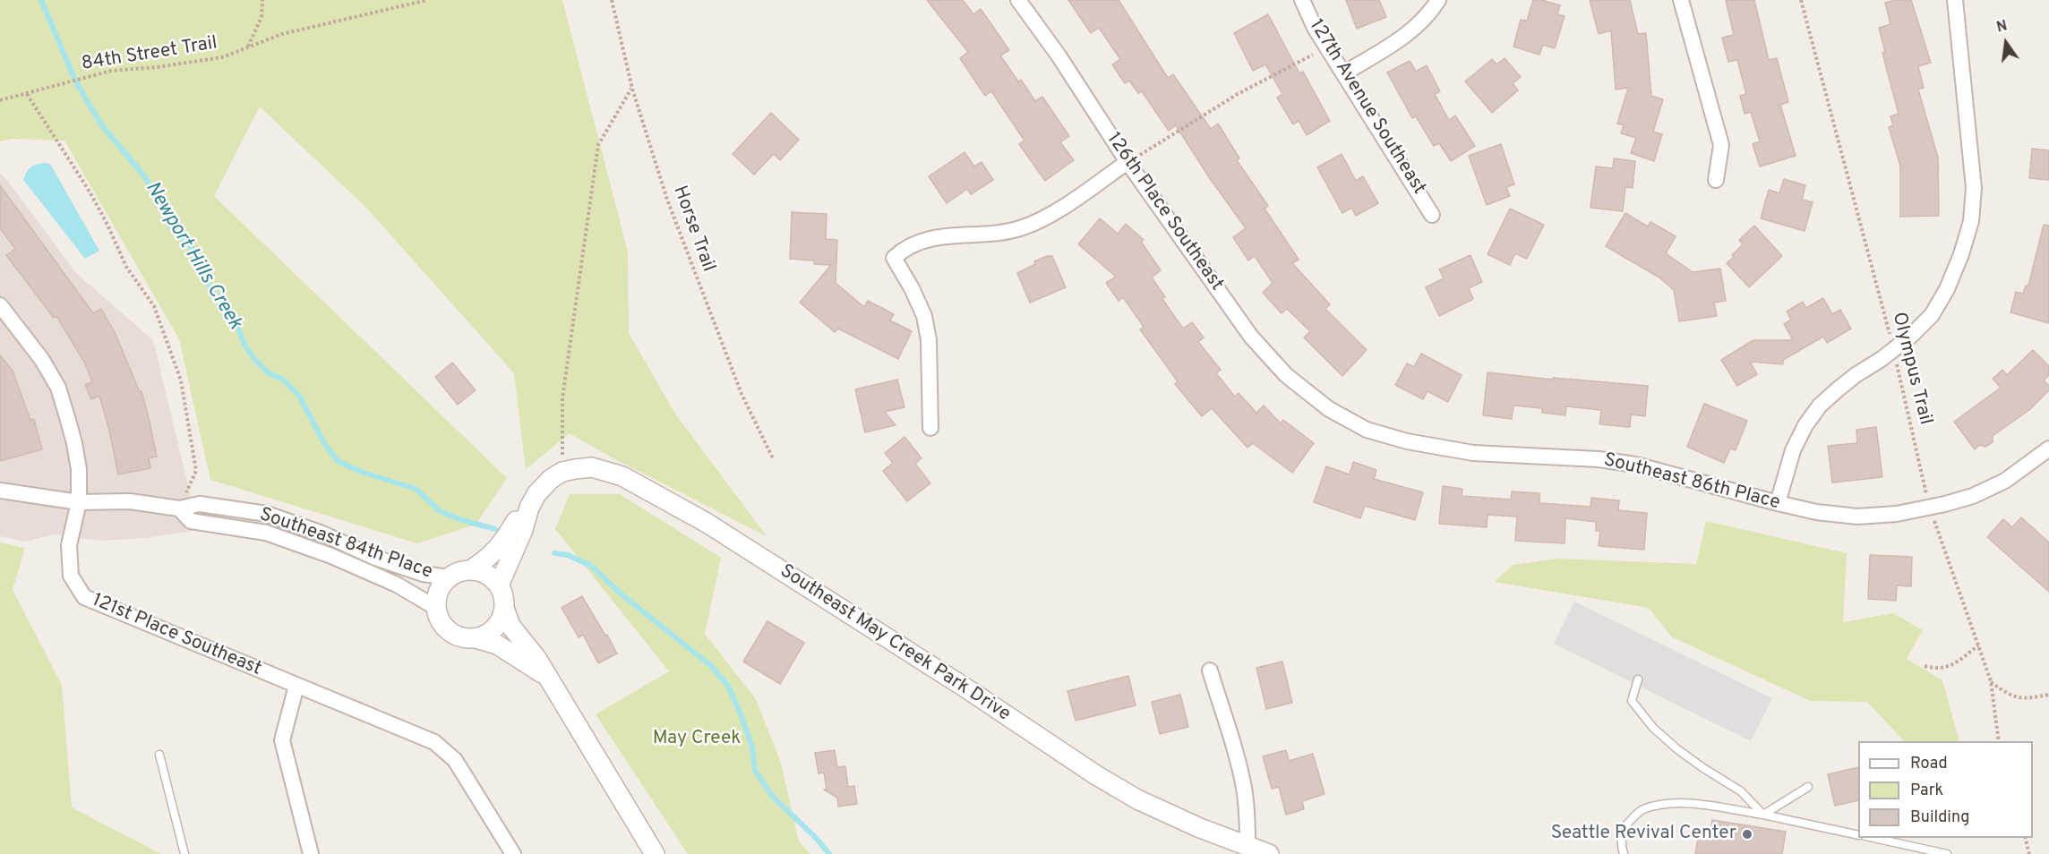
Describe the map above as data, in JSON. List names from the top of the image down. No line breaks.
{"streets":{"street":["127th Avenue Southeast","126th Place Southeast","Southeast 86th Place","Southeast 84th Place","121st Place Southeast","Southeast May Creek Park Drive"],"path":["84th Street Trail","Horse Trail","Olympus Trail"]},"crossings":[["126th Place Southeast","Southeast 86th Place"],["Olympus Trail","Southeast 86th Place"],["Southeast 84th Place","121st Place Southeast"]],"water":["Newport Hills Creek"],"parks":["May Creek"],"places":["Seattle Revival Center"],"legend":["Road","Park","Building"],"north":"top"}
